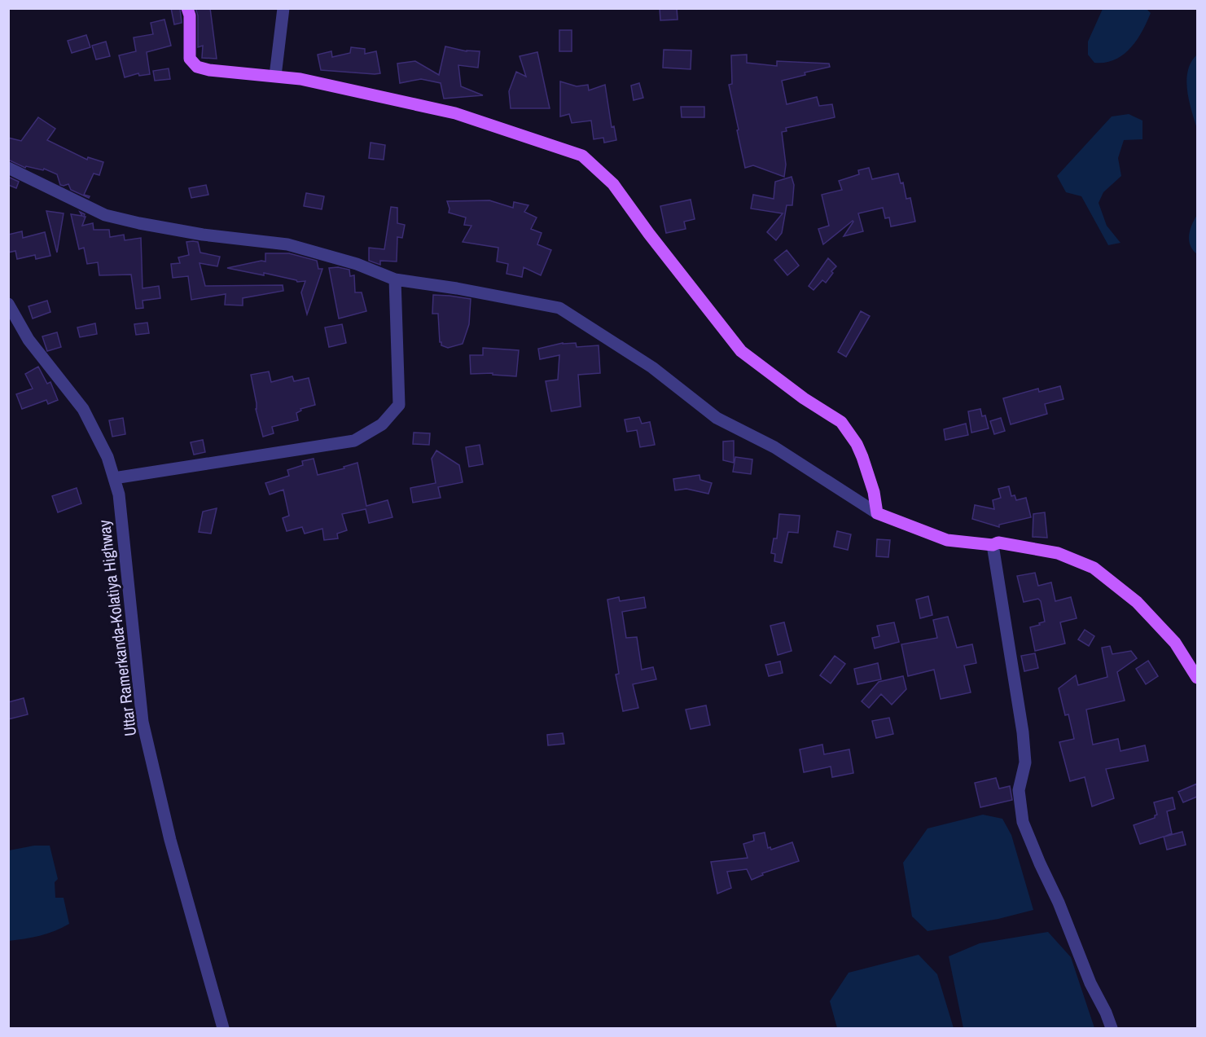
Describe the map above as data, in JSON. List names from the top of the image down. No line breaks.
{"streets":{"street":["Uttar Ramerkanda-Kolatiya Highway"]}}
